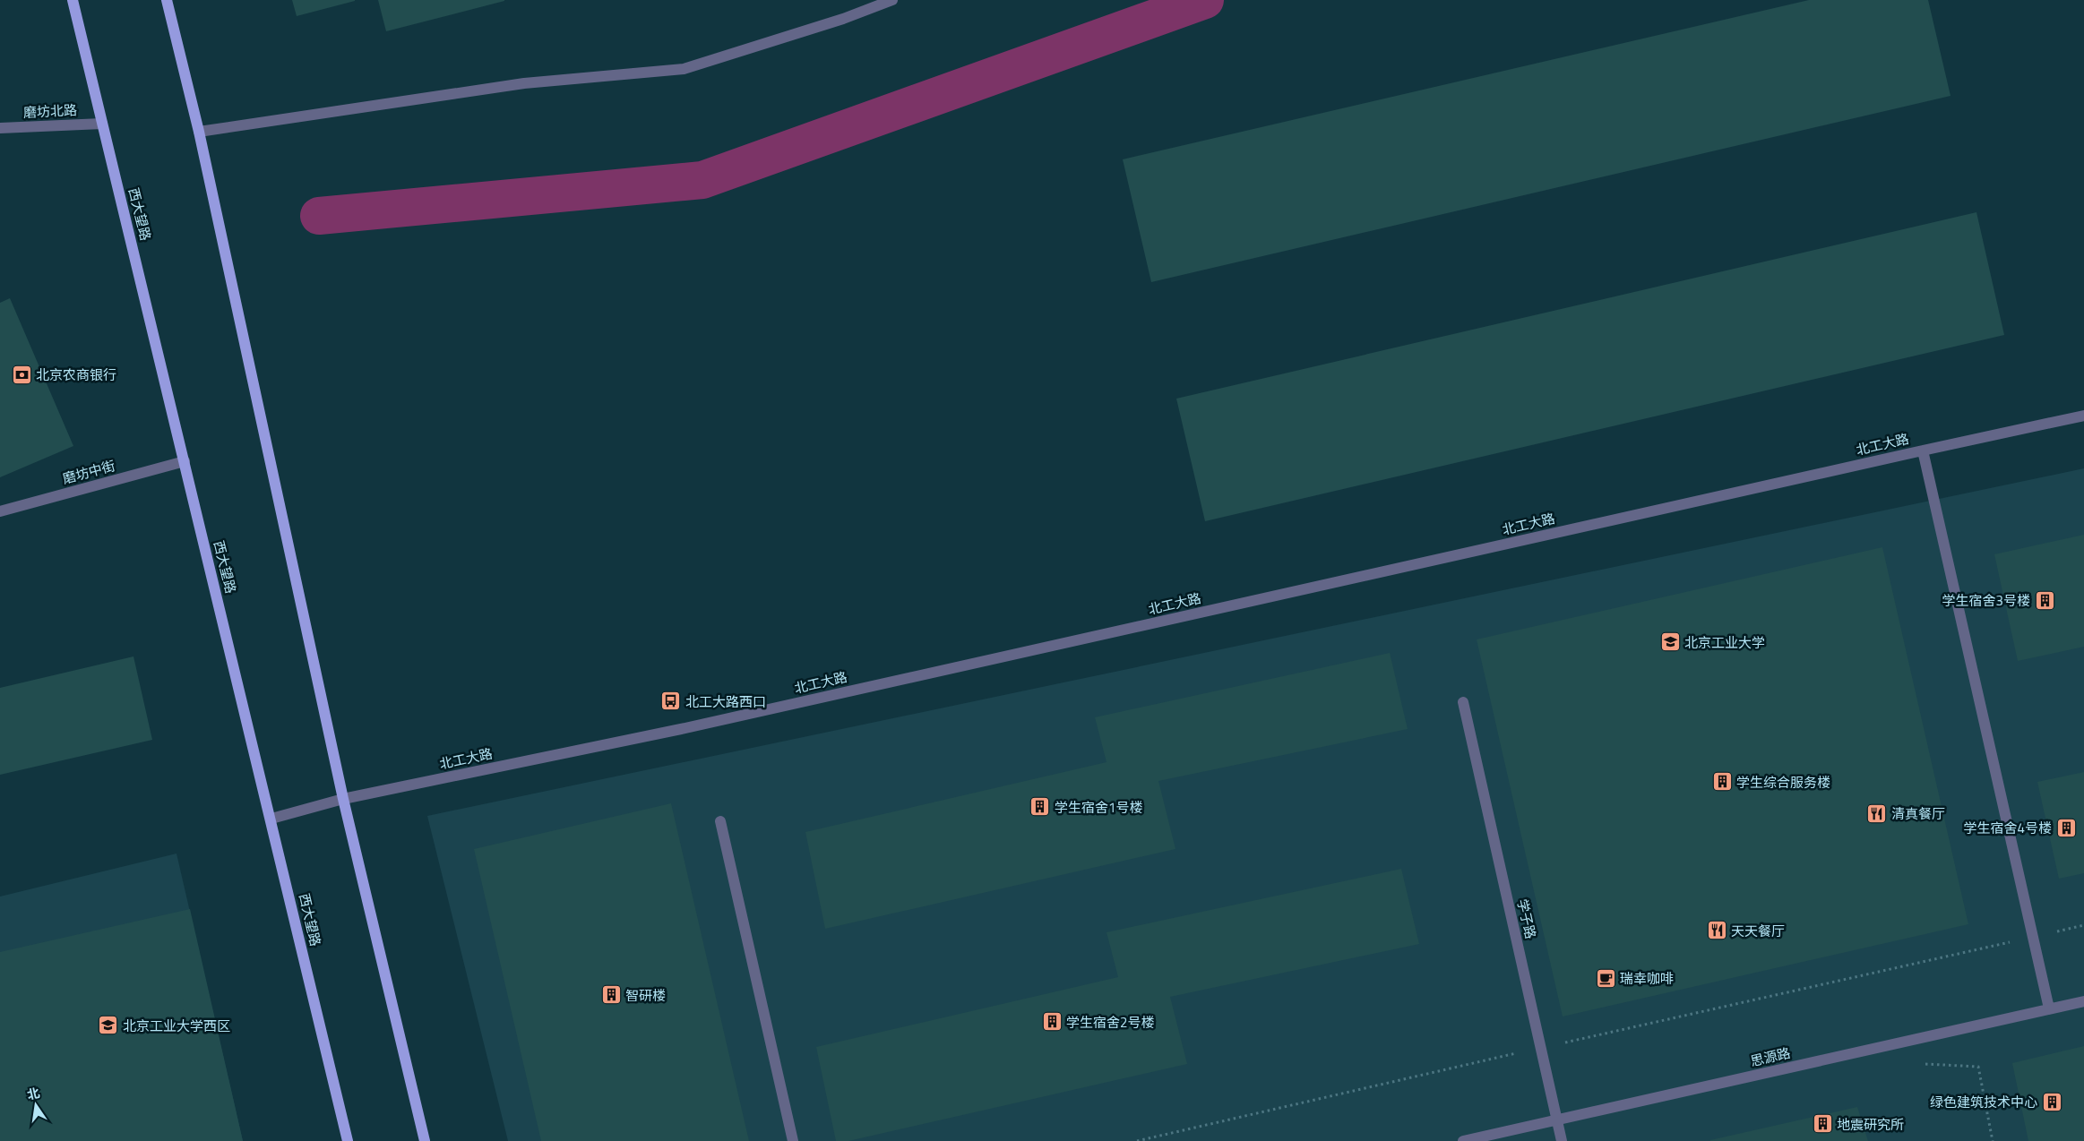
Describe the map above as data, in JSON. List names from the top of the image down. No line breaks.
{"streets":{"main road":["西大望路"],"street":["磨坊北路","北工大路","磨坊中街","学子路","思源路"]},"crossings":[["磨坊北路","西大望路"],["西大望路","北工大路"],["西大望路","磨坊中街"],["学子路","思源路"]],"places":{"bank":["北京农商银行"],"building":["学生宿舍3号楼","学生综合服务楼","学生宿舍1号楼","学生宿舍4号楼","智研楼","学生宿舍2号楼","绿色建筑技术中心","地震研究所"],"school or university":["北京工业大学","北京工业大学西区"],"bus stop":["北工大路西口"],"restaurant":["清真餐厅","天天餐厅"],"cafe":["瑞幸咖啡"]},"north":"top"}
